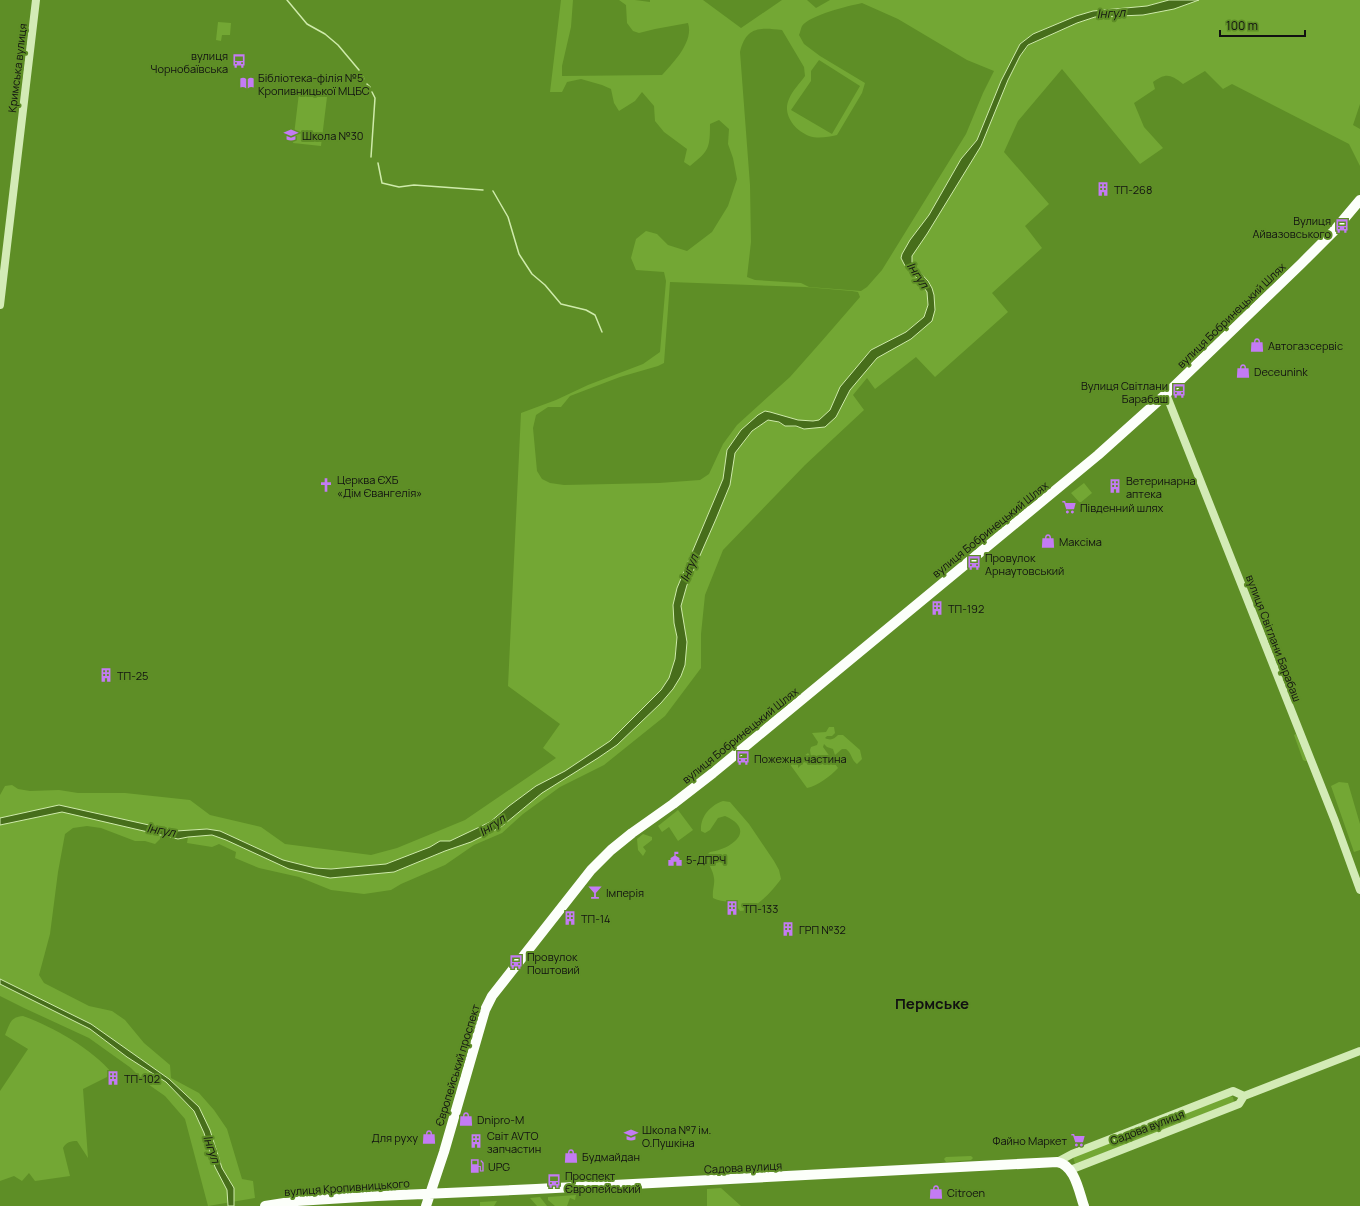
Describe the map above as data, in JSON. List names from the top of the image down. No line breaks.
{"streets":{"main road":["вулиця Бобринецький Шлях","Європейський проспект","Садова вулиця","вулиця Кропивницького"],"street":["Кримська вулиця","вулиця Світлани Барабаш"]},"crossings":[["вулиця Бобринецький Шлях","вулиця Світлани Барабаш"],["вулиця Бобринецький Шлях","Європейський проспект"],["Європейський проспект","Садова вулиця"],["Європейський проспект","вулиця Кропивницького"],["Садова вулиця","вулиця Кропивницького"]],"districts":["Пермське"],"water":["Інгул"],"places":{"bus stop":["вулиця Чорнобаївська","Вулиця Айвазовського","Вулиця Світлани Барабаш","Провулок Арнаутовський","Пожежна частина","Провулок Поштовий","Проспект Європейський"],"library":["Бібліотека-філія №5 Кропивницької МЦБС"],"school or university":["Школа №30","Школа №7 ім. О.Пушкіна"],"building":["ТП-268","Ветеринарна аптека","ТП-192","ТП-25","ТП-133","ТП-14","ГРП №32","ТП-102","Світ AVTO запчастин"],"shop":["Автогазсервіс","Deceunink","Максіма","Dnipro-M","Для руху","Будмайдан","Citroen"],"church":["Церква ЄХБ «Дім Євангелія»"],"supermarket":["Південний шлях","Файно Маркет"],"public building":["5-ДПРЧ"],"bar":["Імперія"],"fuel station":["UPG"]},"scale_bar":"100 m"}
